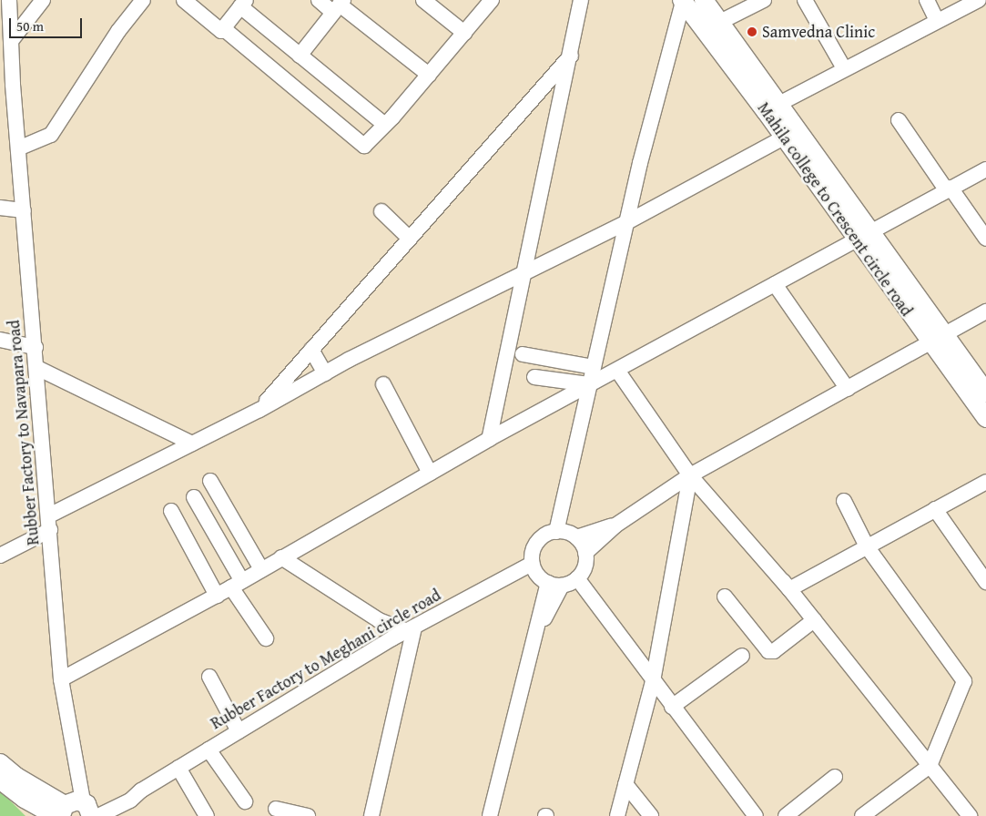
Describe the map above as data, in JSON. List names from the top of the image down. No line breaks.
{"streets":{"main road":["Mahila college to Crescent circle road"],"street":["Rubber Factory to Navapara road","Rubber Factory to Meghani circle road"]},"crossings":[["Rubber Factory to Navapara road","Rubber Factory to Meghani circle road"]],"places":["Samvedna Clinic"],"scale_bar":"50 m"}
